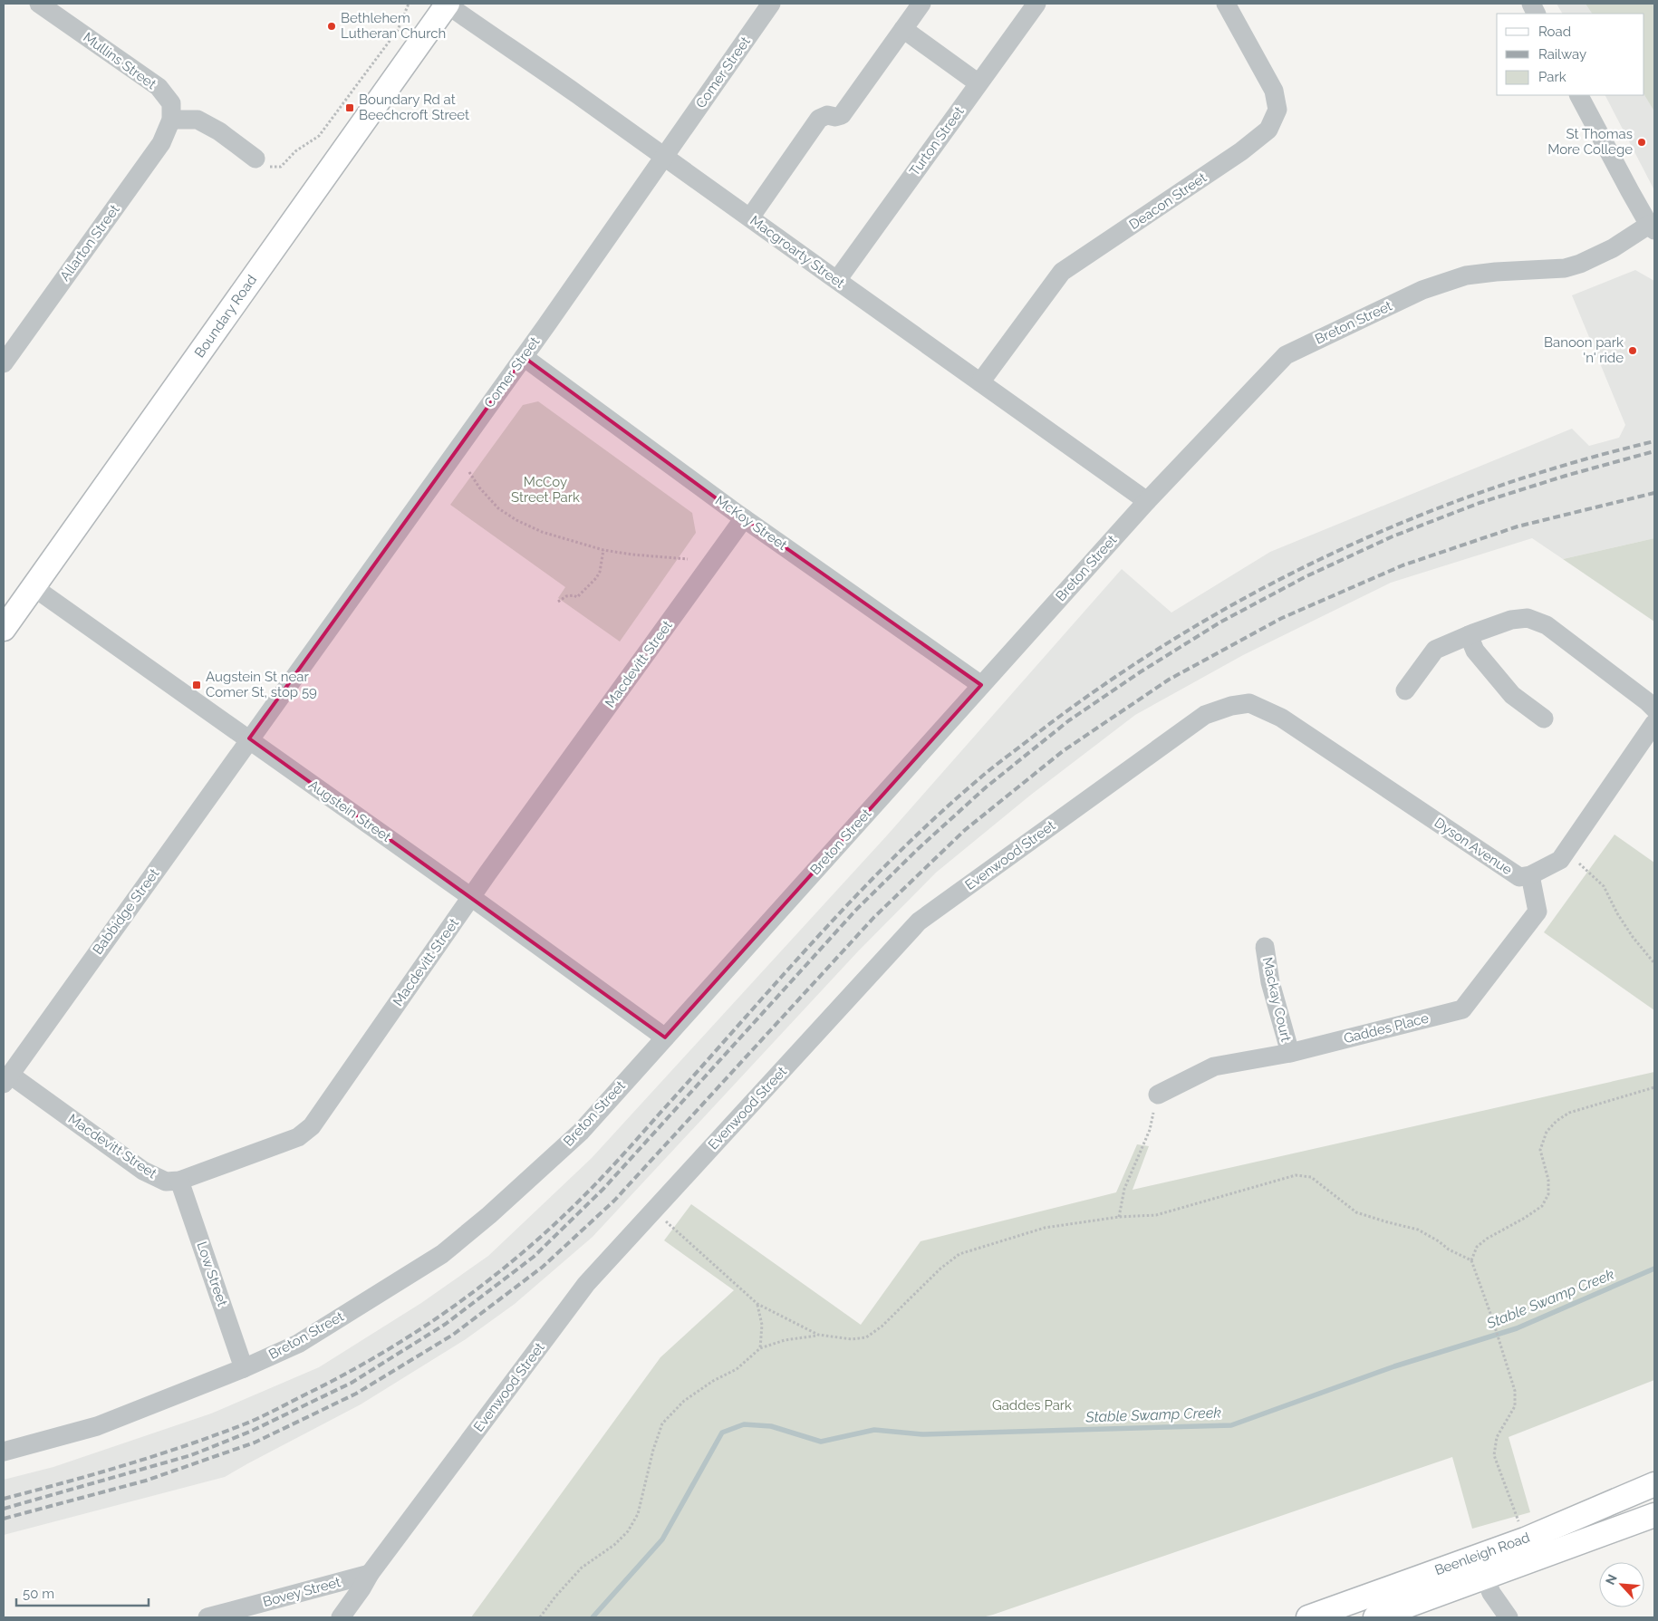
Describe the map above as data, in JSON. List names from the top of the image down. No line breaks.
{"streets":{"main road":["Boundary Road","Beenleigh Road"],"street":["Mullins Street","Comer Street","Turton Street","Deacon Street","Allarton Street","Macgroarty Street","Breton Street","McKoy Street","Macdevitt Street","Augstein Street","Dyson Avenue","Evenwood Street","Babbidge Street","Mackay Court","Gaddes Place","Low Street","Bovey Street"]},"crossings":[["Mullins Street","Allarton Street"],["Comer Street","Macgroarty Street"],["Comer Street","McKoy Street"],["Comer Street","Augstein Street"],["Comer Street","Babbidge Street"],["Turton Street","Macgroarty Street"],["Deacon Street","Macgroarty Street"],["Macgroarty Street","Boundary Road"],["Macgroarty Street","Breton Street"],["Boundary Road","Augstein Street"],["Breton Street","McKoy Street"],["Breton Street","Augstein Street"],["Breton Street","Low Street"],["McKoy Street","Macdevitt Street"],["Macdevitt Street","Augstein Street"],["Macdevitt Street","Babbidge Street"],["Macdevitt Street","Low Street"],["Augstein Street","Babbidge Street"],["Dyson Avenue","Evenwood Street"],["Dyson Avenue","Gaddes Place"],["Evenwood Street","Bovey Street"],["Mackay Court","Gaddes Place"]],"water":["Stable Swamp Creek"],"parks":["McCoy Street Park","Gaddes Park"],"places":{"other":["Bethlehem Lutheran Church","St Thomas More College","Banoon park 'n' ride"],"transit":["Boundary Rd at Beechcroft Street","Augstein St near Comer St, stop 59"]},"legend":["Road","Railway","Park"],"scale_bar":"50 m","north":"top left"}
